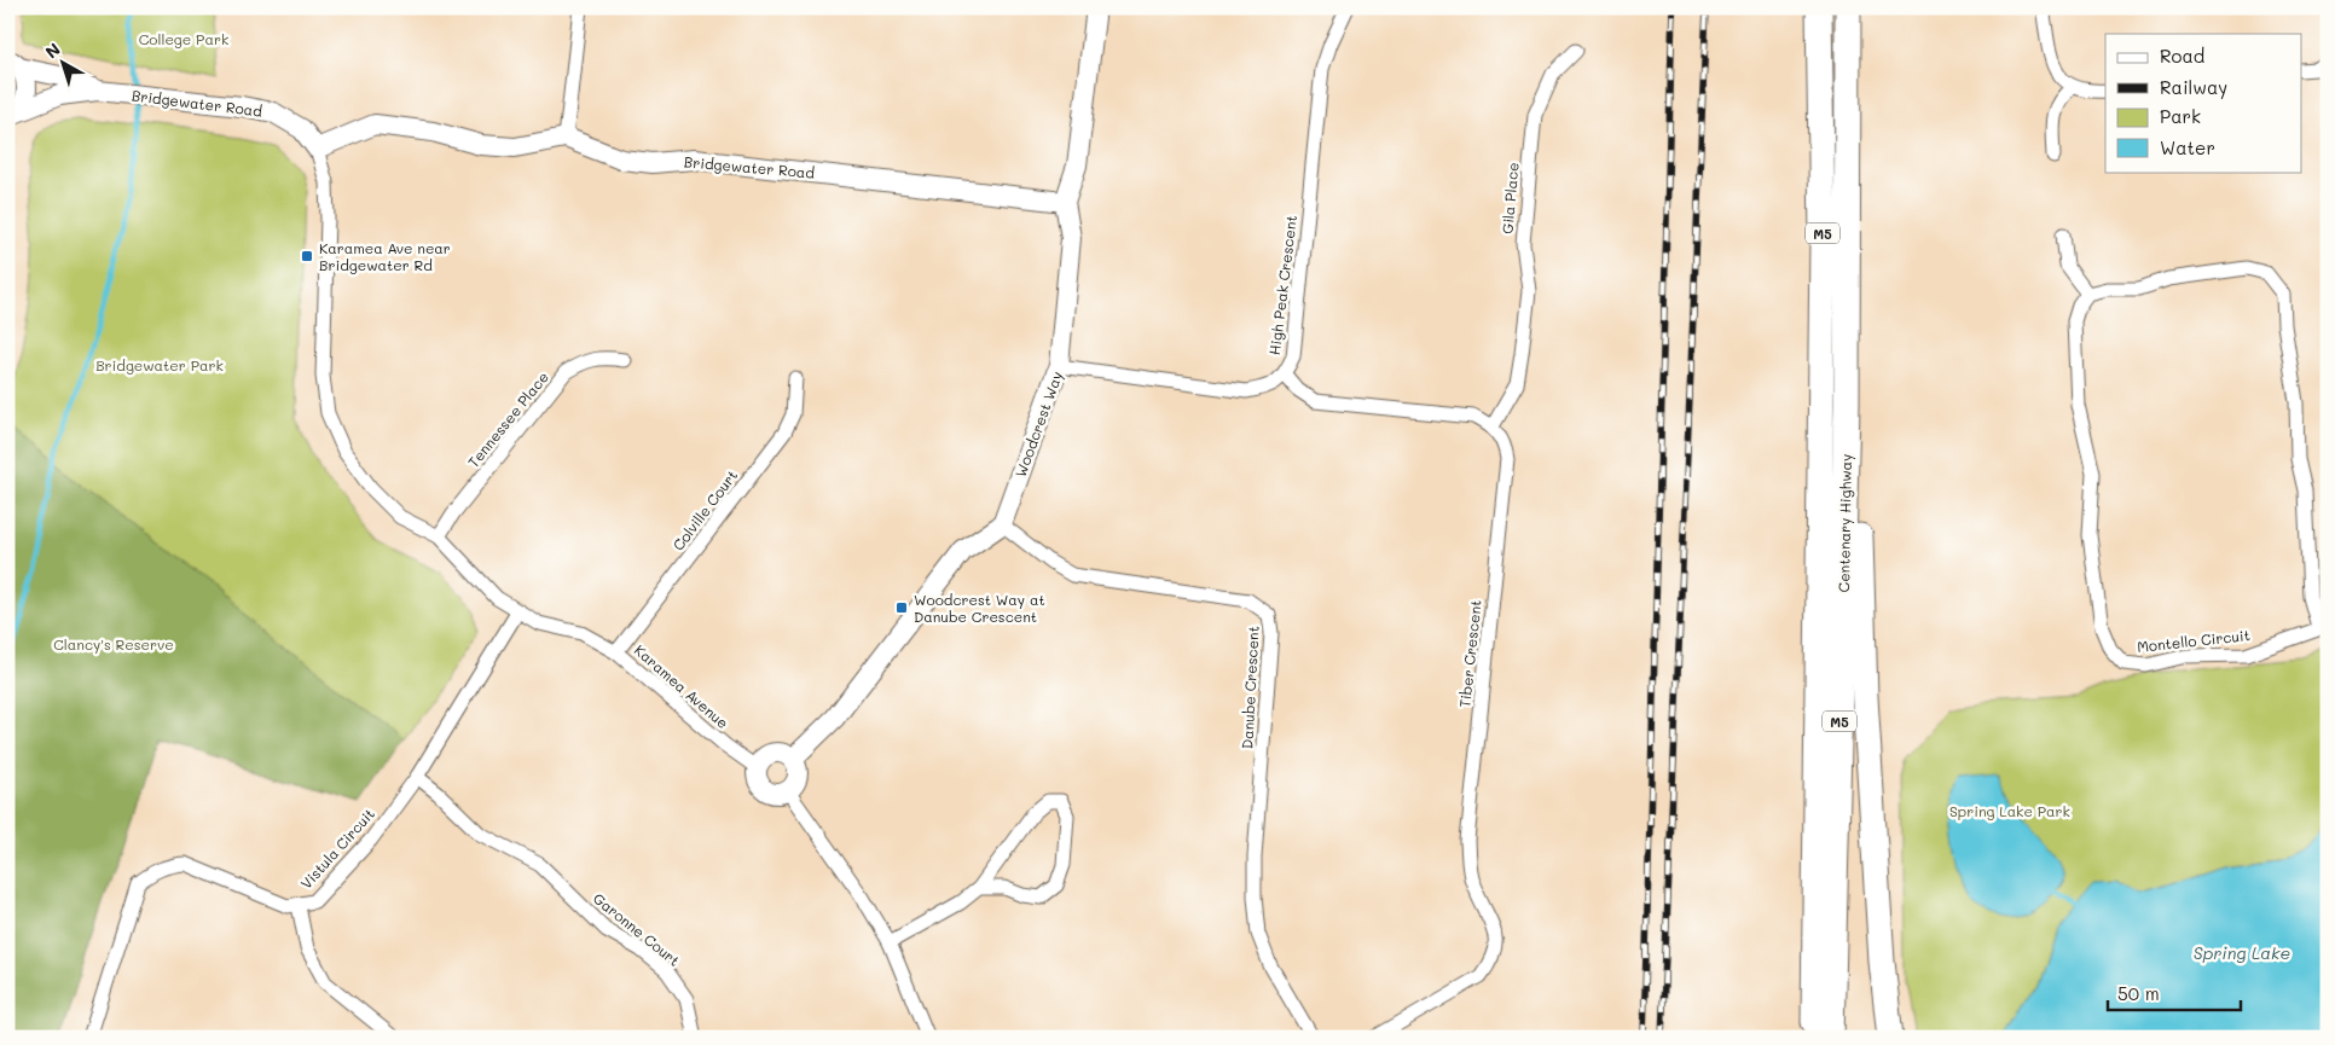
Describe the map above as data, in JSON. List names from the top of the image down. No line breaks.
{"streets":{"highway":["M5","Centenary Highway"],"street":["Bridgewater Road","Gila Place","High Peak Crescent","Tennessee Place","Woodcrest Way","Colville Court","Montello Circuit","Tiber Crescent","Karamea Avenue","Danube Crescent","Vistula Circuit","Garonne Court"]},"crossings":[["Bridgewater Road","Woodcrest Way"],["Bridgewater Road","Karamea Avenue"],["Gila Place","Tiber Crescent"],["High Peak Crescent","Woodcrest Way"],["Tennessee Place","Karamea Avenue"],["Woodcrest Way","Danube Crescent"],["Colville Court","Karamea Avenue"],["Karamea Avenue","Vistula Circuit"],["Vistula Circuit","Garonne Court"]],"water":["Spring Lake"],"parks":["College Park","Bridgewater Park","Clancy's Reserve","Spring Lake Park"],"places":{"transit":["Karamea Ave near Bridgewater Rd","Woodcrest Way at Danube Crescent"]},"legend":["Road","Railway","Park","Water"],"scale_bar":"50 m","north":"top left"}
